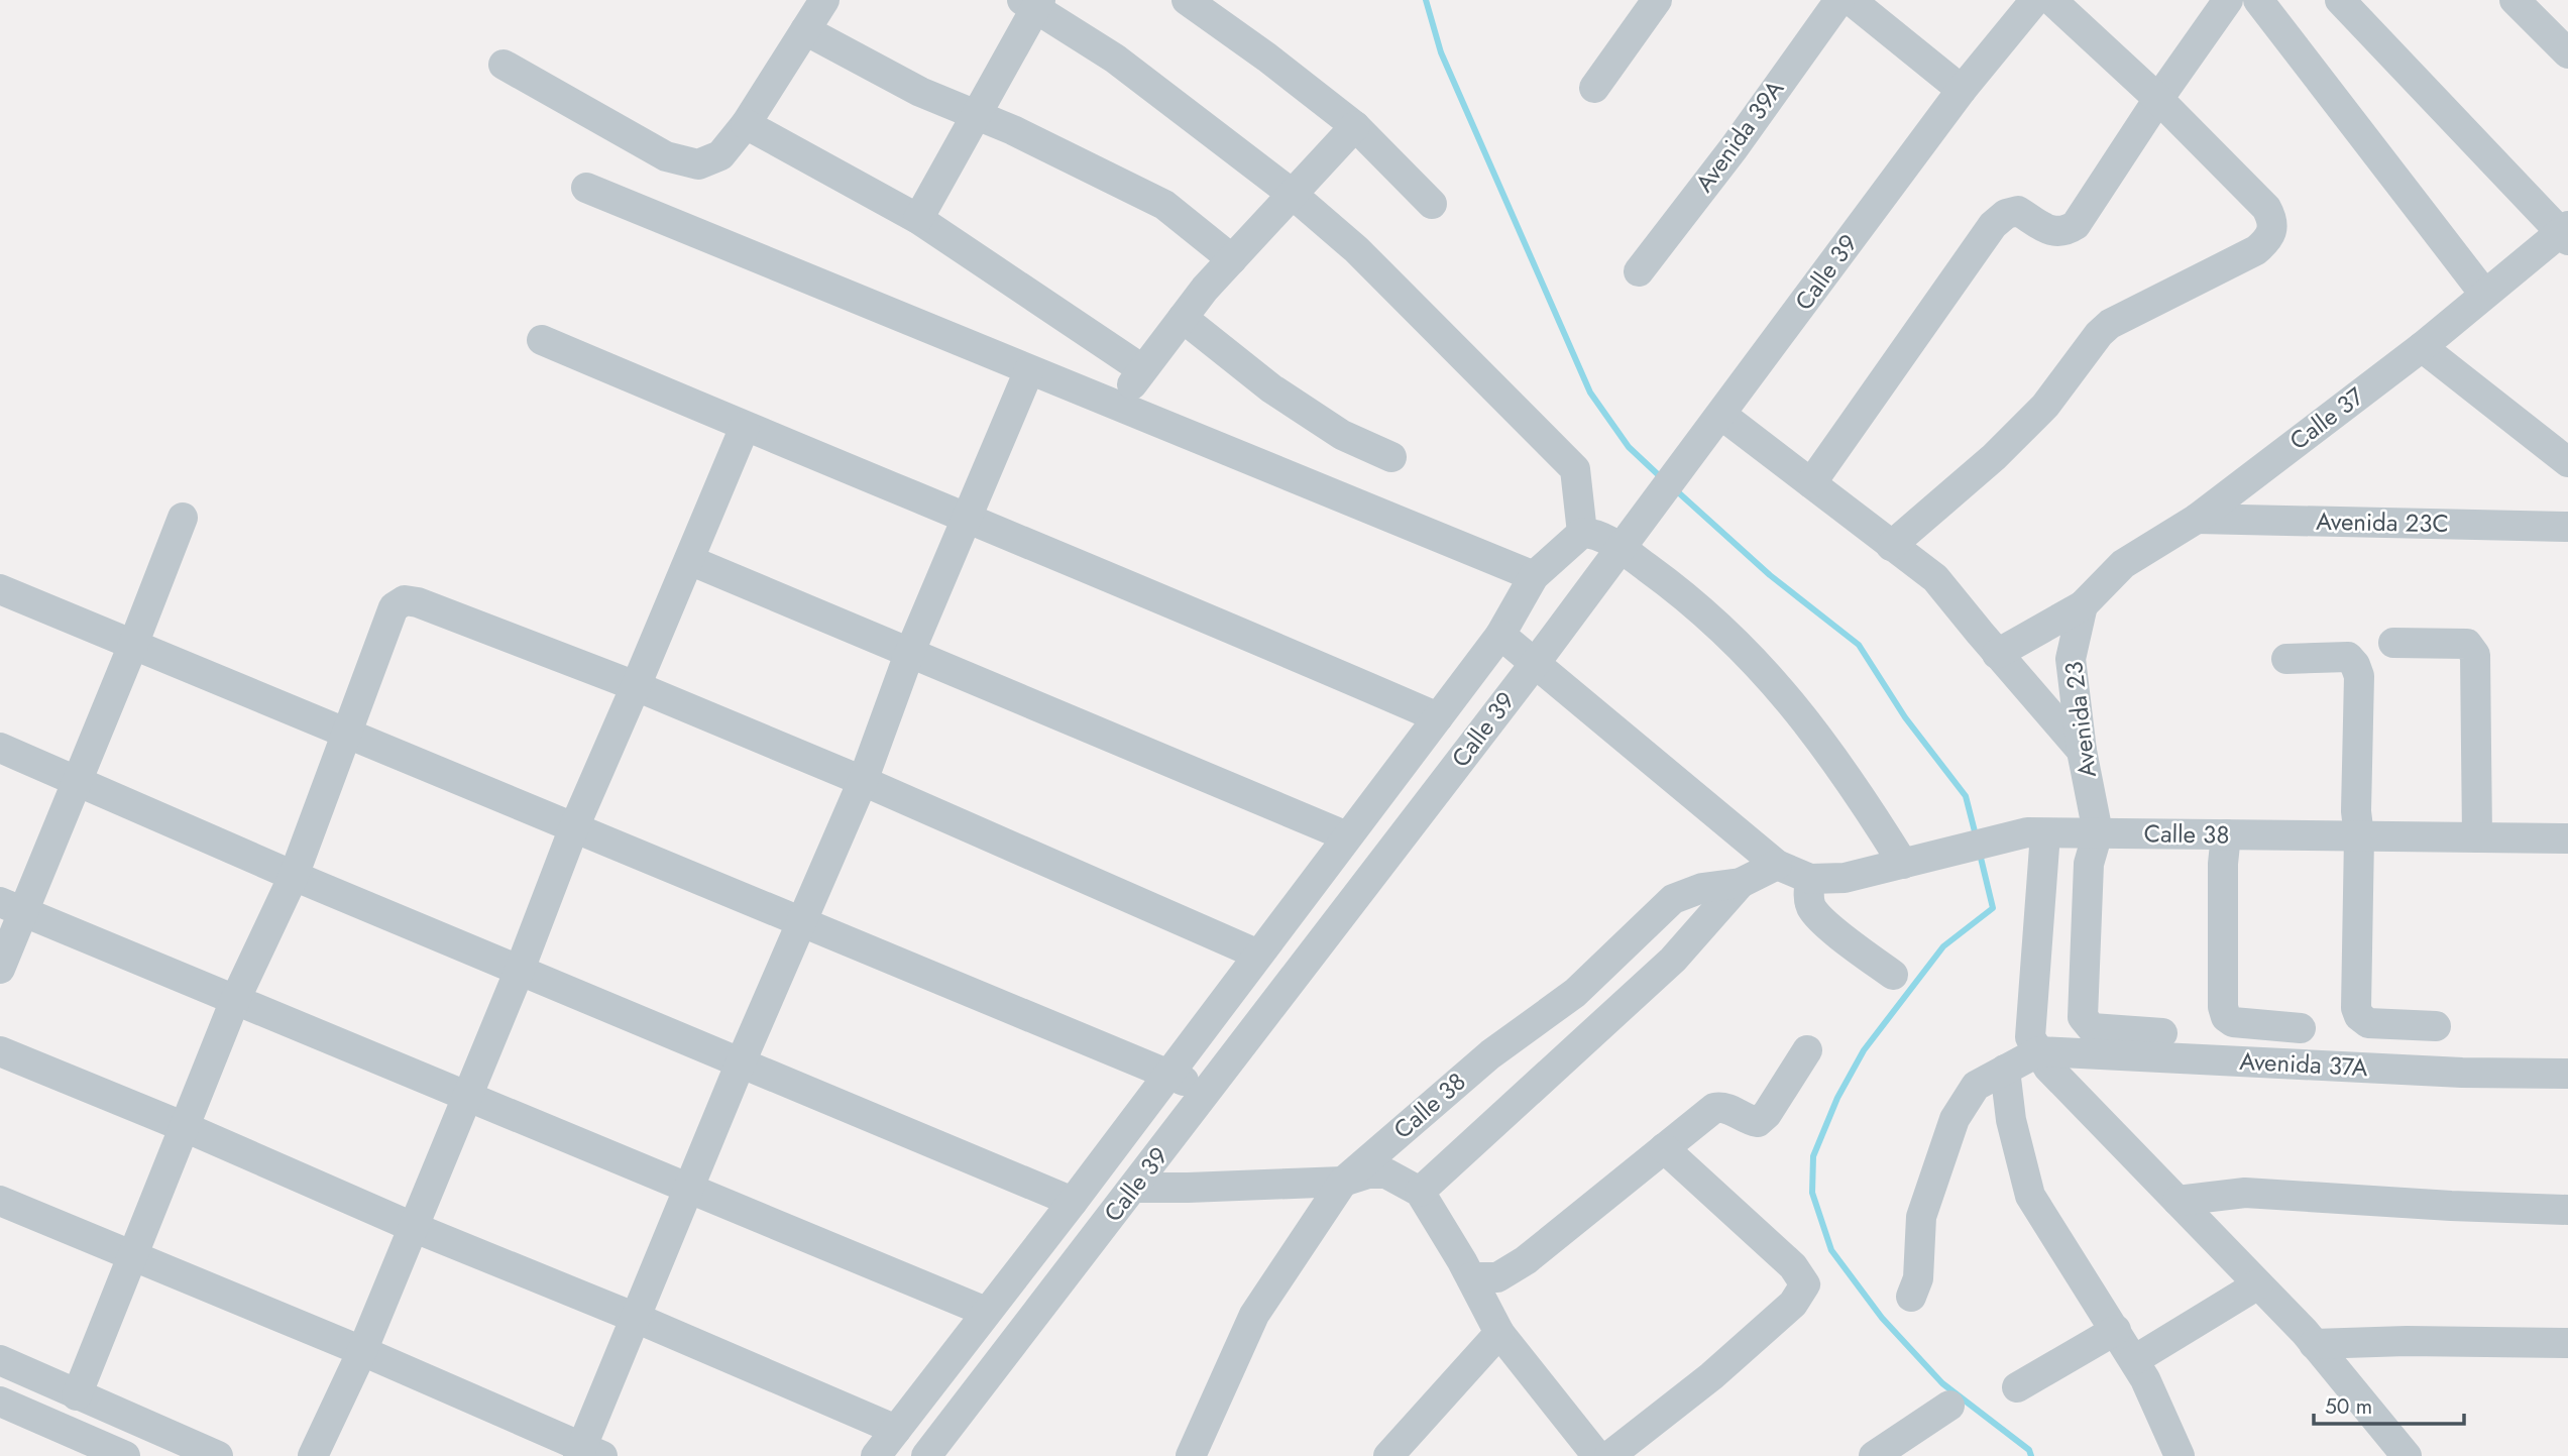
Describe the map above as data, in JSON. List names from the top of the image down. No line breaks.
{"streets":{"street":["Avenida 39A","Calle 39","Calle 37","Avenida 23C","Avenida 23","Calle 38","Avenida 37A"]},"crossings":[["Calle 37","Avenida 23C"],["Calle 37","Avenida 23"],["Avenida 23","Calle 38"]],"scale_bar":"50 m"}
